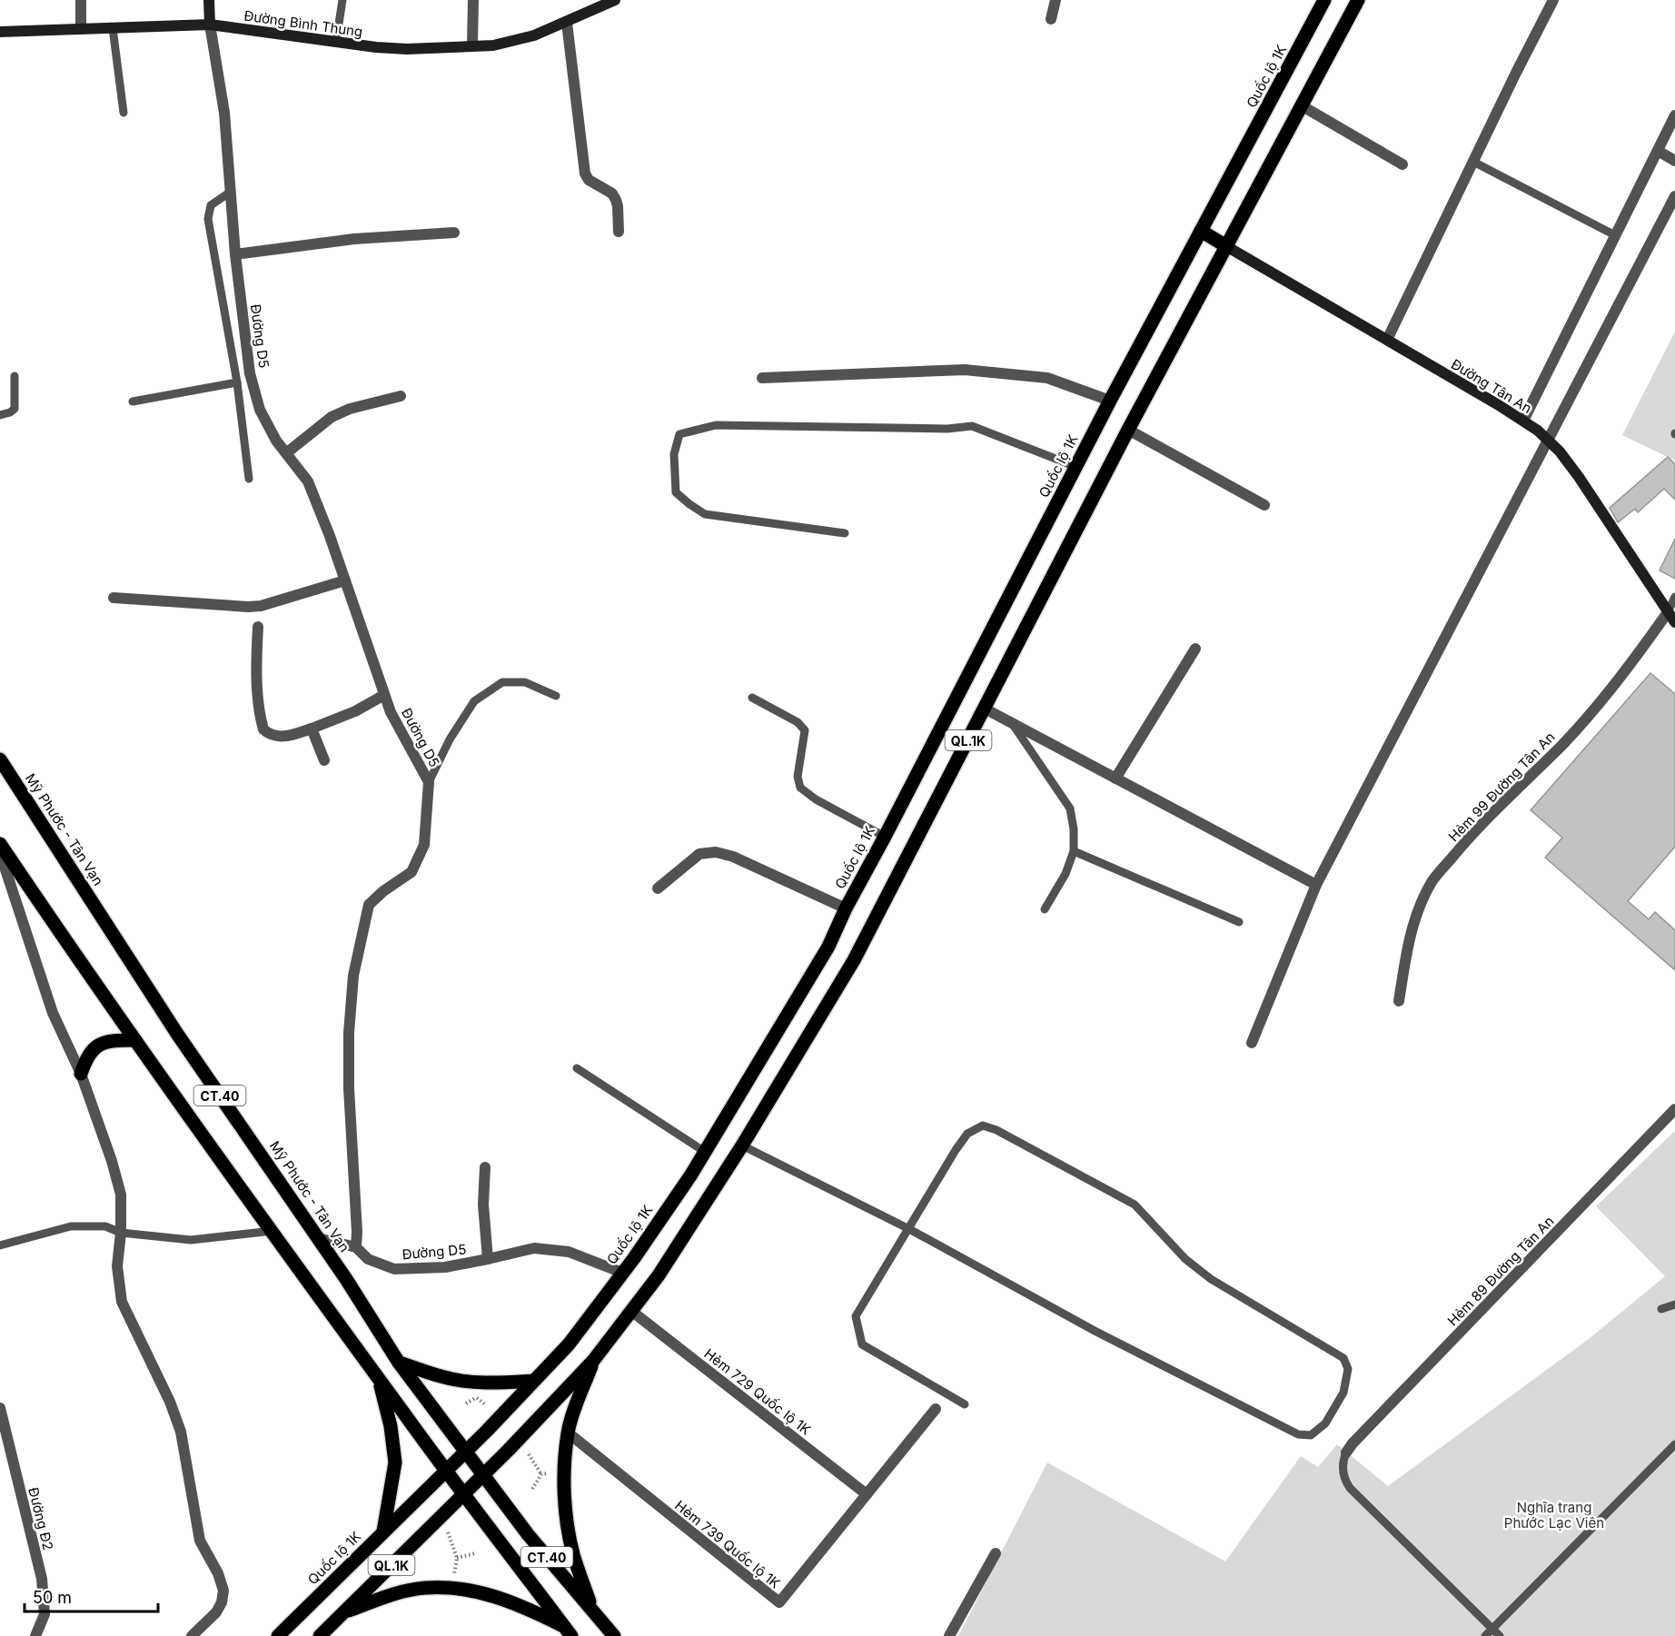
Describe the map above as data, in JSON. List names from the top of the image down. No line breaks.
{"streets":{"main road":["Quốc lộ 1K","QL.1K","Mỹ Phước - Tân Vạn","CT.40"],"street":["Đường Bình Thung","Đường D5","Đường Tân An","Hẻm 99 Đường Tân An","Hẻm 89 Đường Tân An","Hẻm 729 Quốc lộ 1K","Đường Đ2","Hẻm 739 Quốc lộ 1K"]},"crossings":[["Đường Bình Thung","Đường D5"],["Quốc lộ 1K","Đường D5"],["Quốc lộ 1K","Mỹ Phước - Tân Vạn"],["Quốc lộ 1K","CT.40"],["Đường Tân An","QL.1K"],["Đường Tân An","Hẻm 99 Đường Tân An"],["QL.1K","Mỹ Phước - Tân Vạn"],["QL.1K","CT.40"],["QL.1K","Hẻm 729 Quốc lộ 1K"],["Hẻm 729 Quốc lộ 1K","Hẻm 739 Quốc lộ 1K"]],"parks":["Nghĩa trang Phước Lạc Viên"],"scale_bar":"50 m"}
